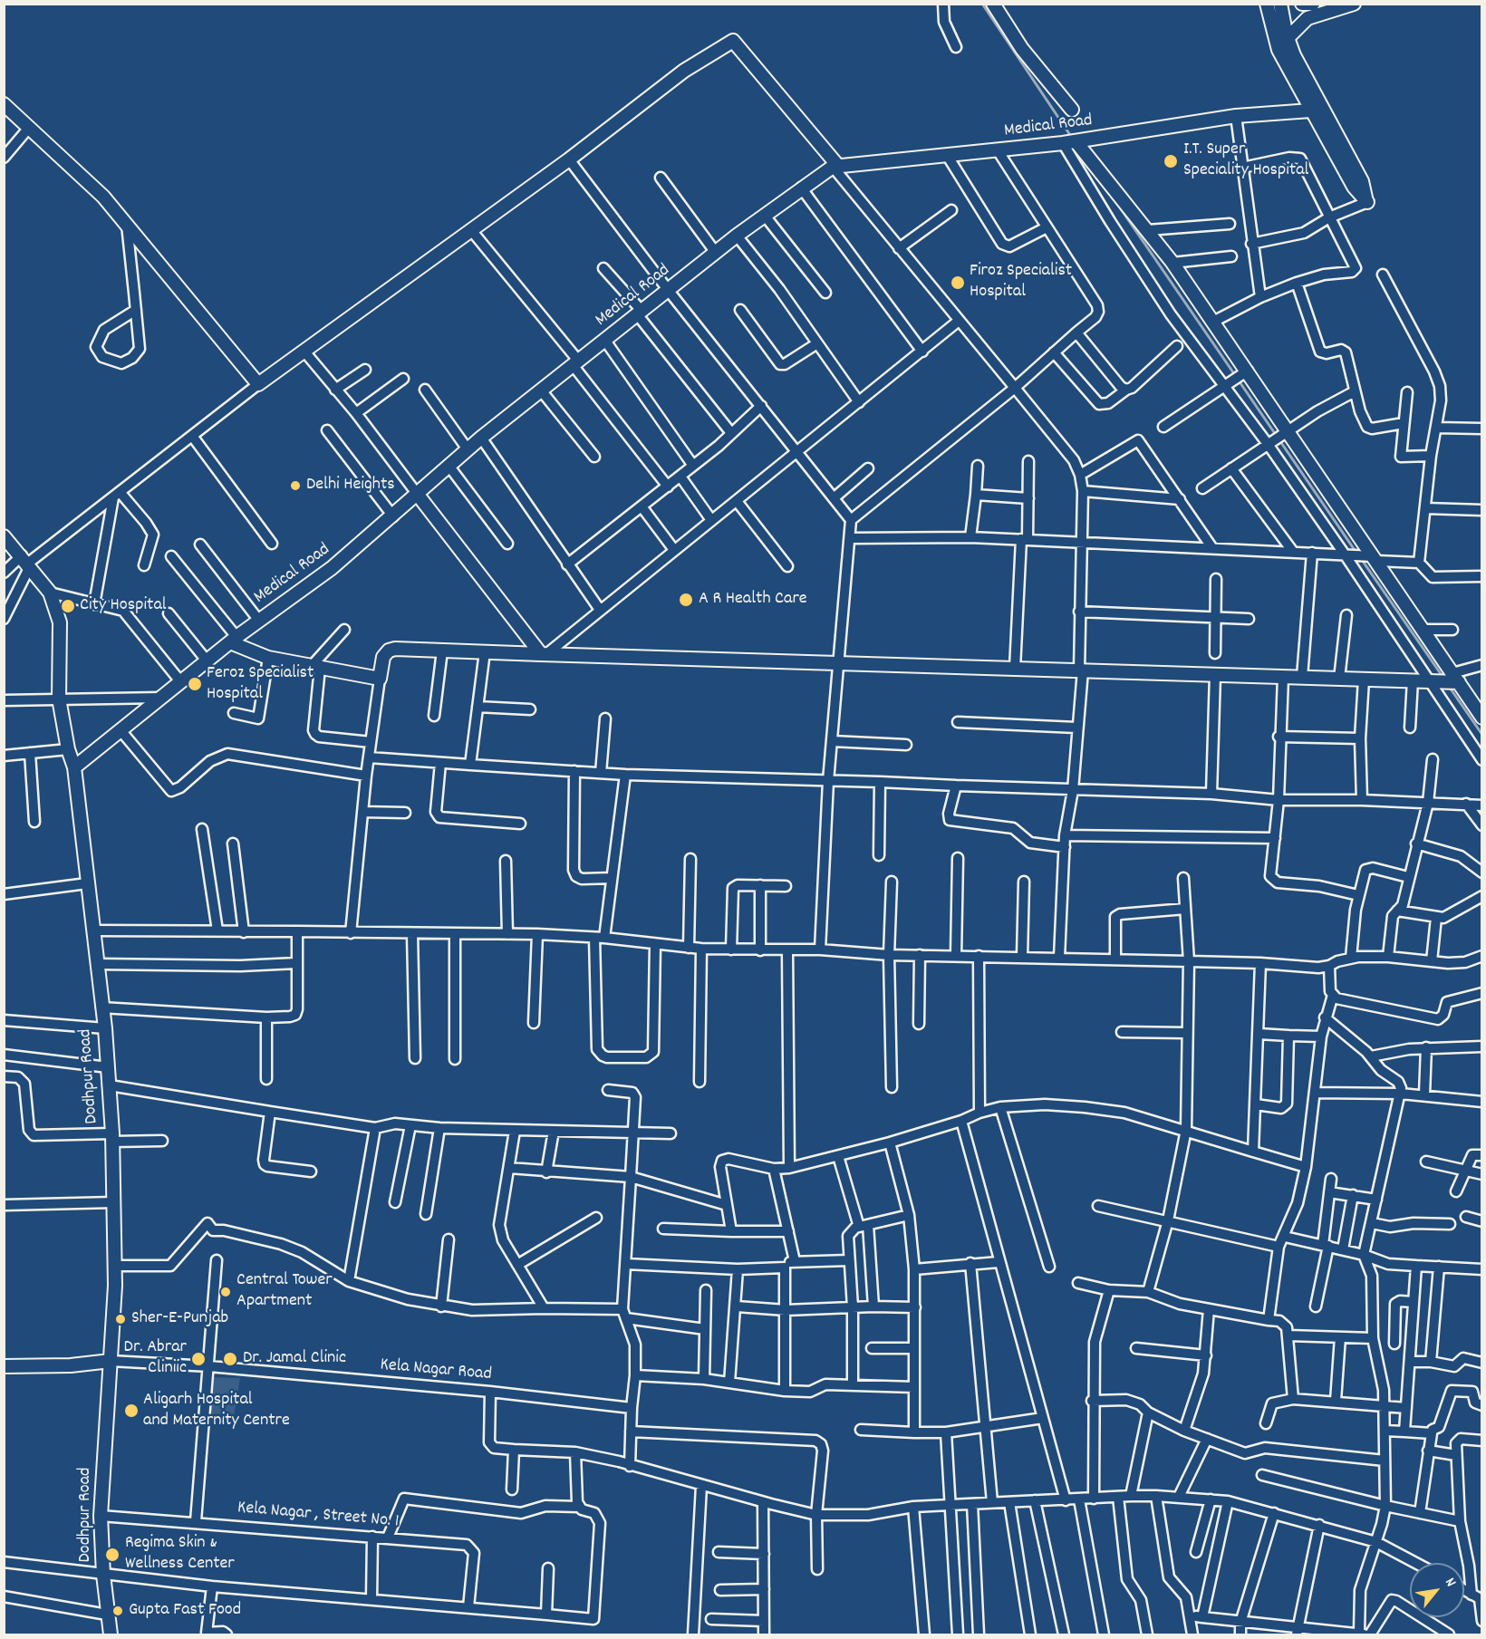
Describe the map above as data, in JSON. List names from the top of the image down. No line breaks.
{"streets":{"street":["Medical Road","Dodhpur Road","Kela Nagar Road","Kela Nagar , Street No. 1"]},"crossings":[["Medical Road","Dodhpur Road"],["Dodhpur Road","Kela Nagar Road"],["Dodhpur Road","Kela Nagar , Street No. 1"]],"places":["I.T. Super Speciality Hospital","Firoz Specialist Hospital","Delhi Heights","A R Health Care","City Hospital","Feroz Specialist Hospital","Central Tower Apartment","Sher-E-Punjab","Dr. Abrar Cliniic","Dr. Jamal Clinic","Aligarh Hospital and Maternity Centre","Regima Skin & Wellness Center","Gupta Fast Food"],"north":"top right"}
